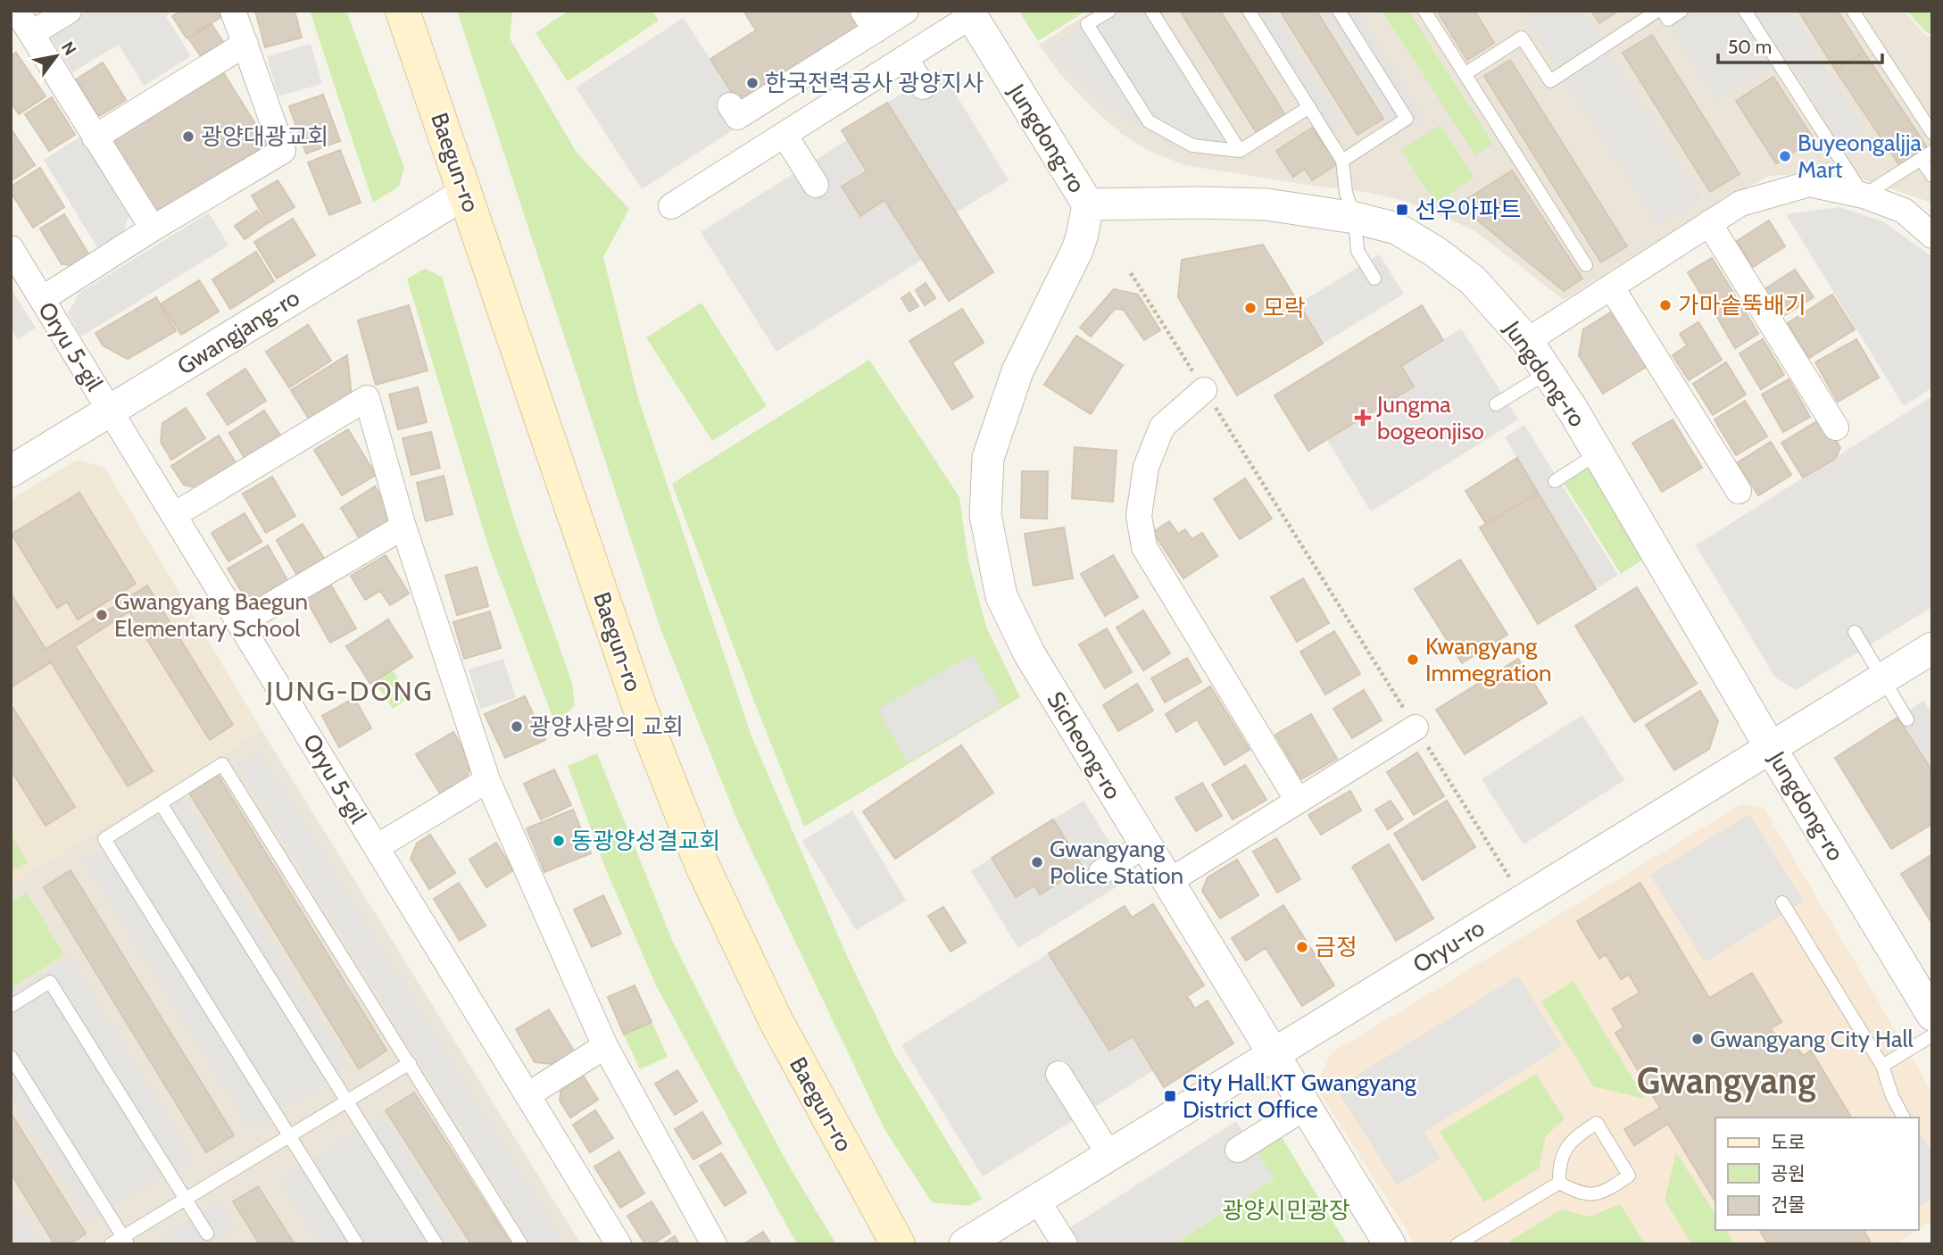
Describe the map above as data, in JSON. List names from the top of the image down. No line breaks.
{"streets":{"main road":["Baegun-ro"],"street":["Jungdong-ro","Gwangjang-ro","Oryu 5-gil","Sicheong-ro","Oryu-ro"]},"crossings":[["Jungdong-ro","Sicheong-ro"],["Jungdong-ro","Oryu-ro"],["Baegun-ro","Gwangjang-ro"],["Gwangjang-ro","Oryu 5-gil"],["Sicheong-ro","Oryu-ro"]],"districts":["JUNG-DONG","Gwangyang"],"parks":["광양시민광장"],"places":{"other":["한국전력공사 광양지사","광양대광교회","Buyeongaljja Mart","가마솥뚝배기","모락","Gwangyang Baegun Elementary School","Kwangyang Immegration","광양사랑의 교회","동광양성결교회","Gwangyang Police Station","금정","Gwangyang City Hall"],"transit":["선우아파트","City Hall.KT Gwangyang District Office"],"health":["Jungma bogeonjiso"]},"legend":["도로","공원","건물"],"scale_bar":"50 m","north":"top right"}
